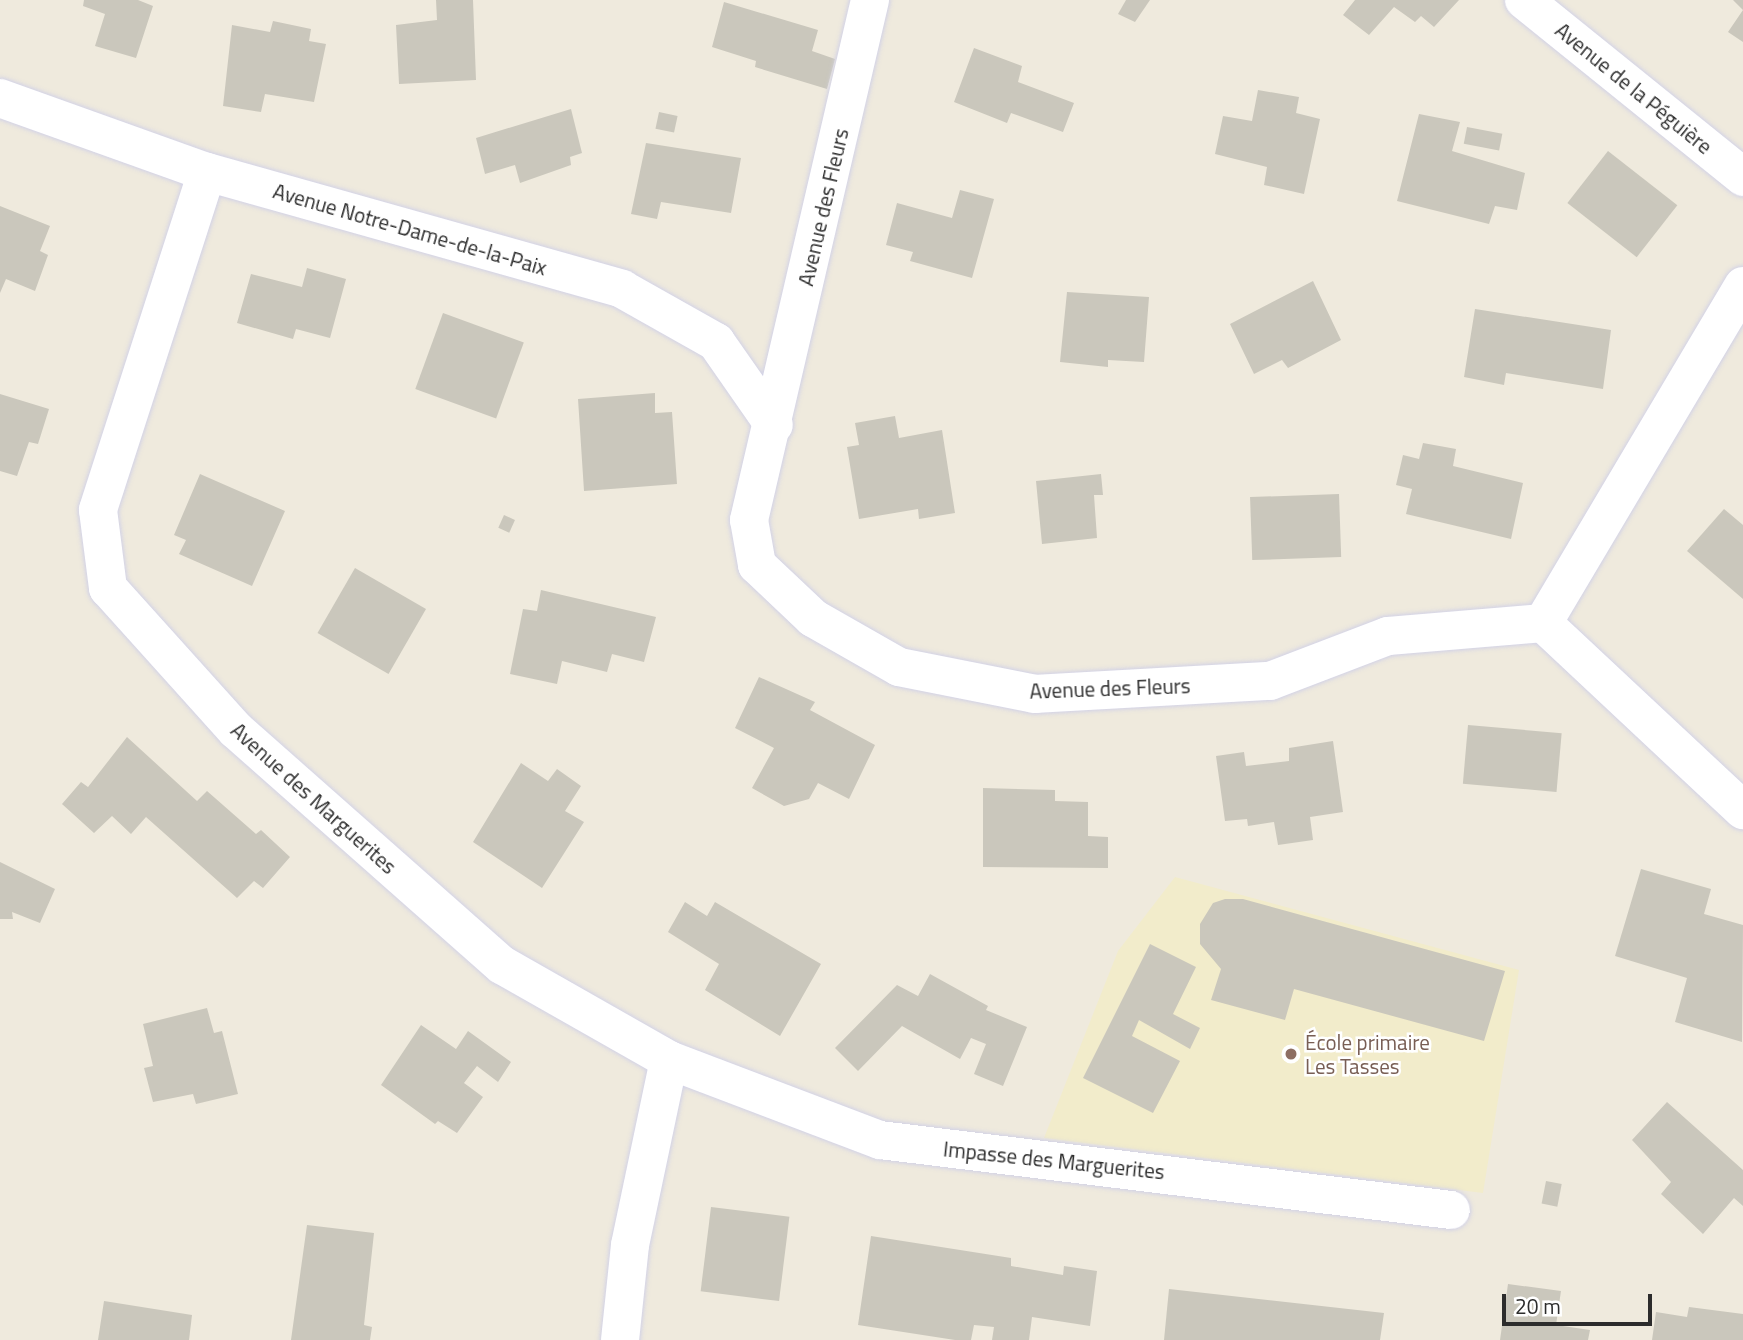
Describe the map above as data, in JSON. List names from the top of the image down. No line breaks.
{"streets":{"street":["Avenue de la Péguière","Avenue des Fleurs","Avenue Notre-Dame-de-la-Paix","Avenue des Marguerites","Impasse des Marguerites"]},"crossings":[["Avenue des Fleurs","Avenue Notre-Dame-de-la-Paix"],["Avenue Notre-Dame-de-la-Paix","Avenue des Marguerites"],["Avenue des Marguerites","Impasse des Marguerites"]],"places":["École primaire Les Tasses"],"scale_bar":"20 m"}
